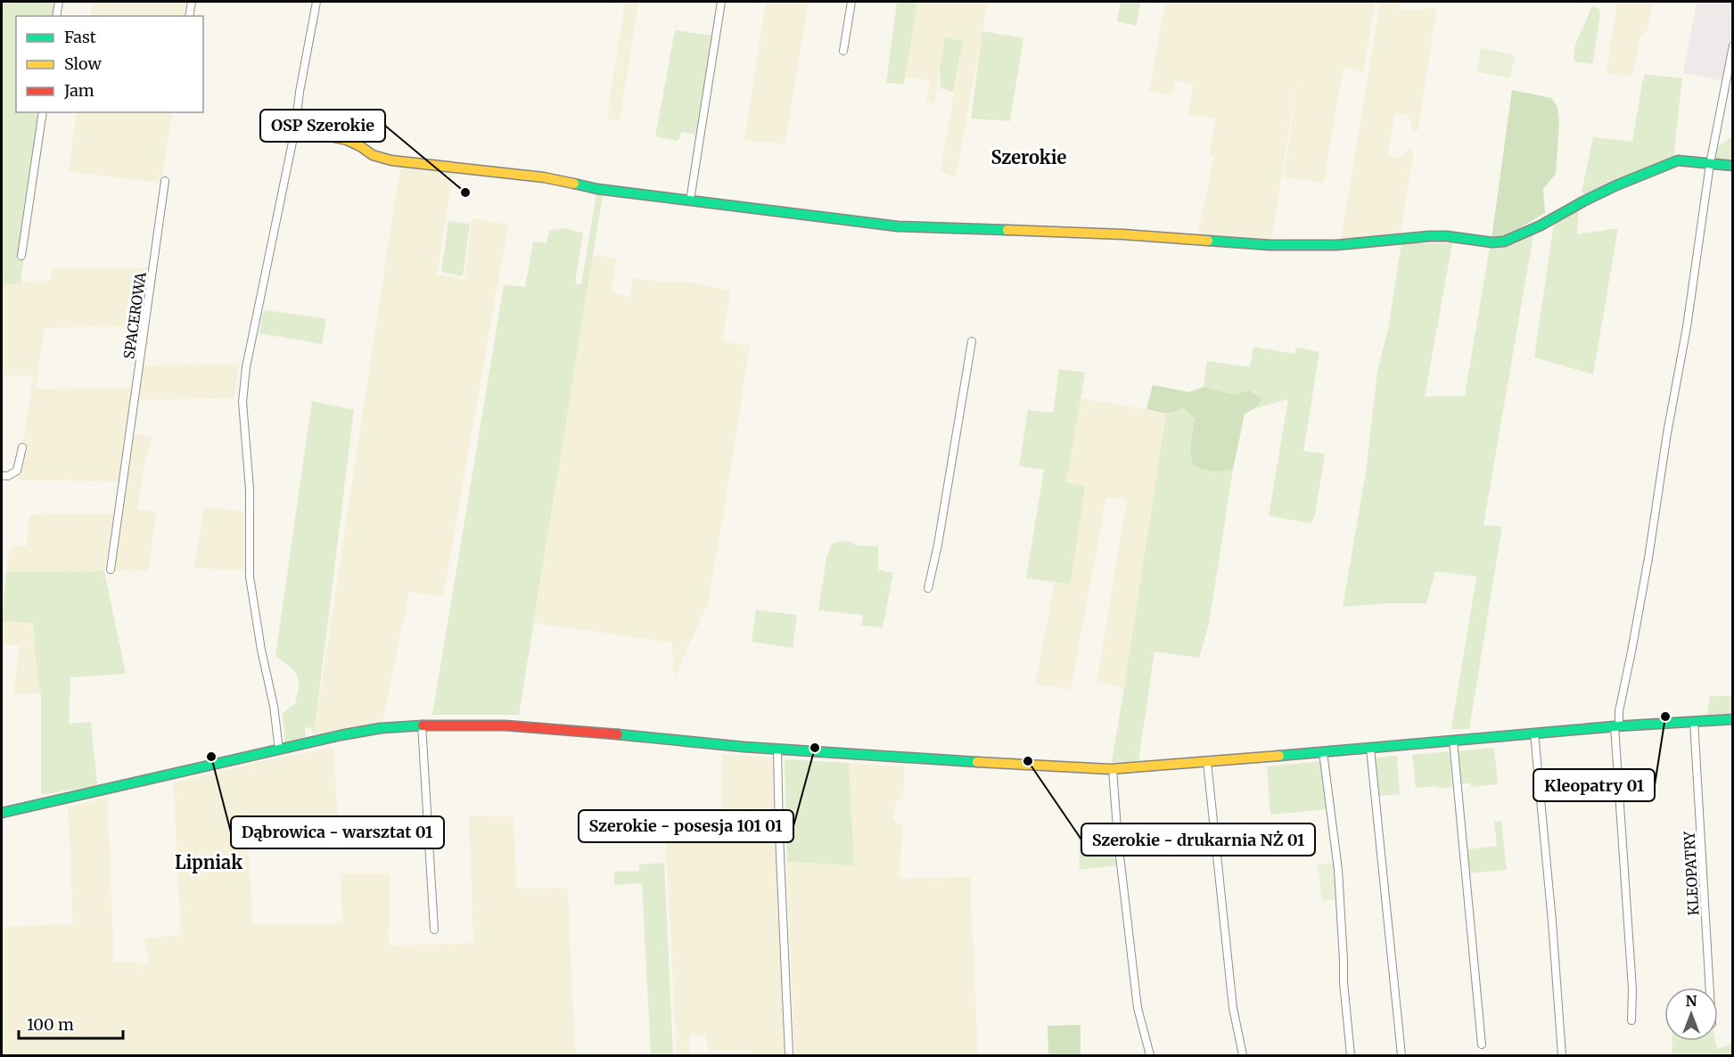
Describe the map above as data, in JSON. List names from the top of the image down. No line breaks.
{"streets":{"street":["SPACEROWA","KLEOPATRY"]},"districts":["Szerokie","Lipniak"],"places":["OSP Szerokie","Kleopatry 01","Szerokie - posesja 101 01","Dąbrowica - warsztat 01","Szerokie - drukarnia NŻ 01"],"legend":["Fast","Slow","Jam"],"scale_bar":"100 m","north":"top"}
